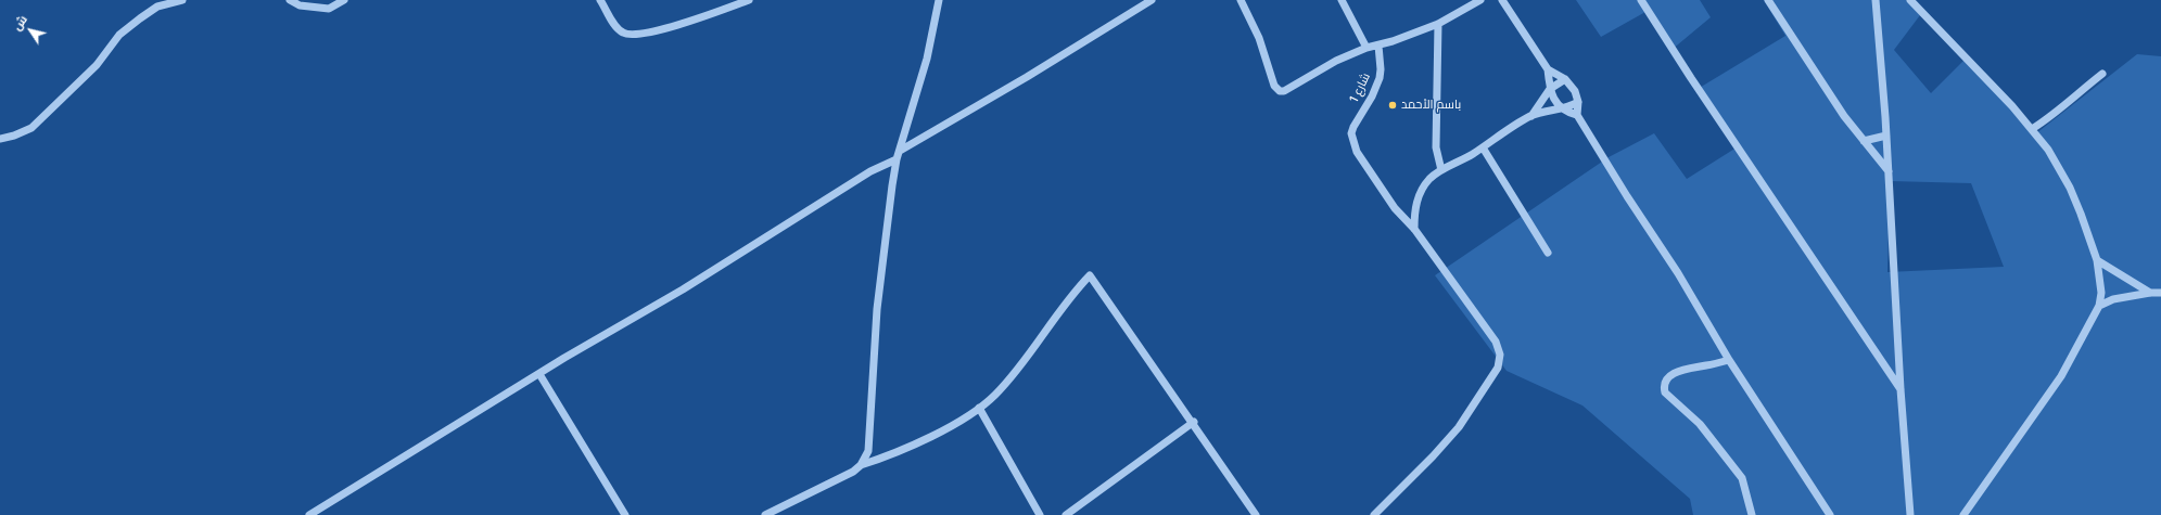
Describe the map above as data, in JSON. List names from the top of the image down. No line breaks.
{"streets":{"street":["شارع 1"]},"places":["باسم الأحمد"],"north":"top left"}
